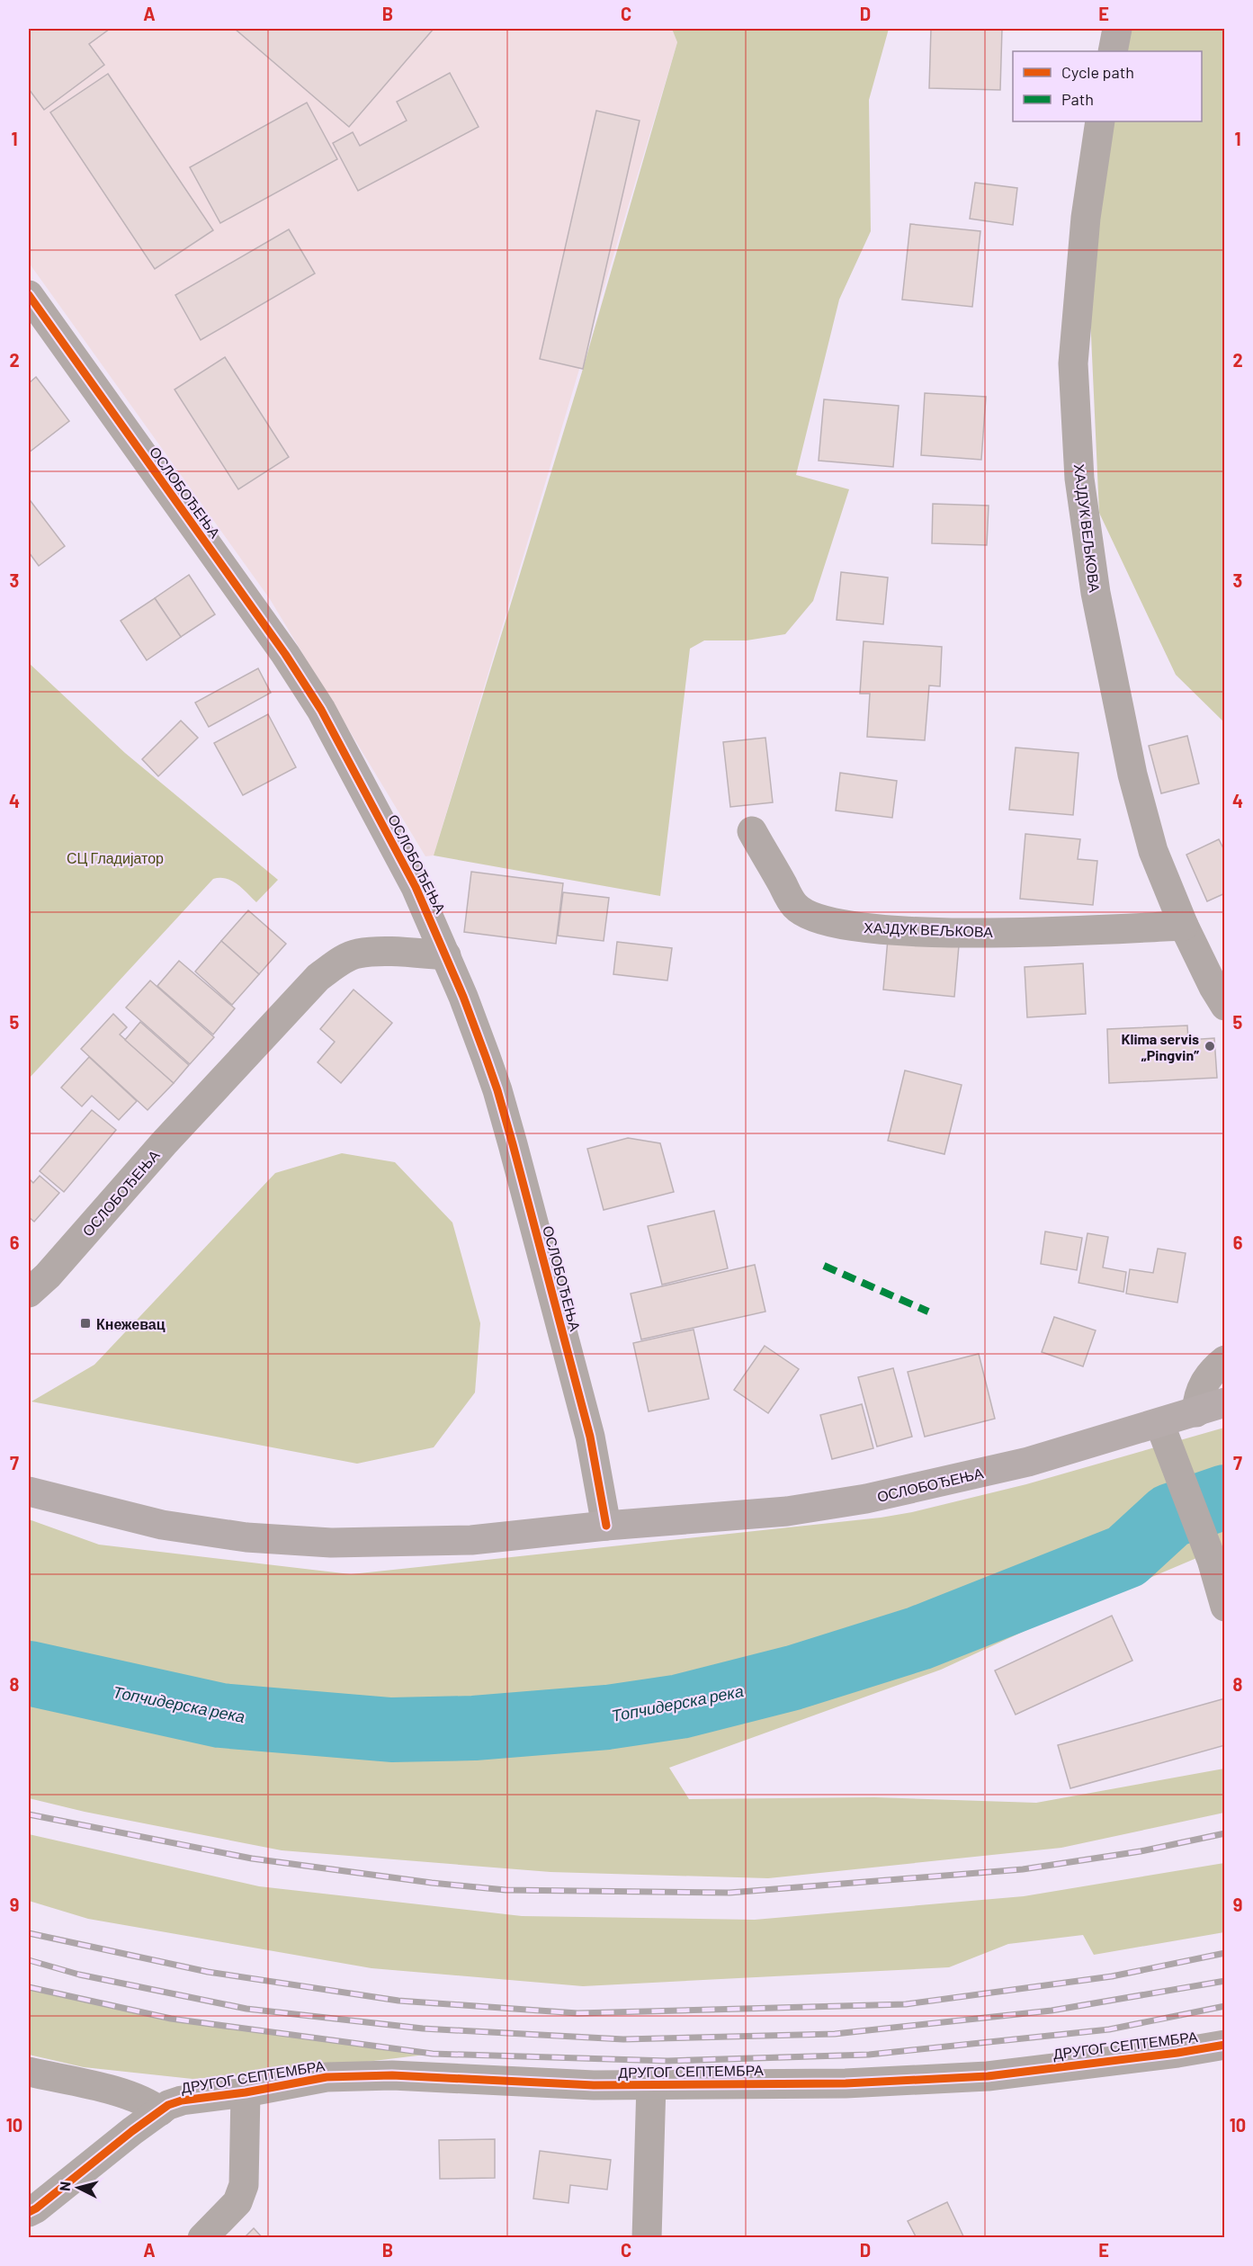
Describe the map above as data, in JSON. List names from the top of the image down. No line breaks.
{"streets":{"main road":["ОСЛОБОЂЕЊА"],"street":["ХАЈДУК ВЕЉКОВА","ДРУГОГ СЕПТЕМБРА"]},"water":["Топчидерска река"],"parks":["СЦ Гладијатор"],"places":{"other":["Klima servis „Pingvin”"],"transit":["Кнежевац"]},"legend":["Cycle path","Path"],"north":"left","grid":{"columns":["A","B","C","D","E"],"rows":["1","2","3","4","5","6","7","8","9","10"]}}
